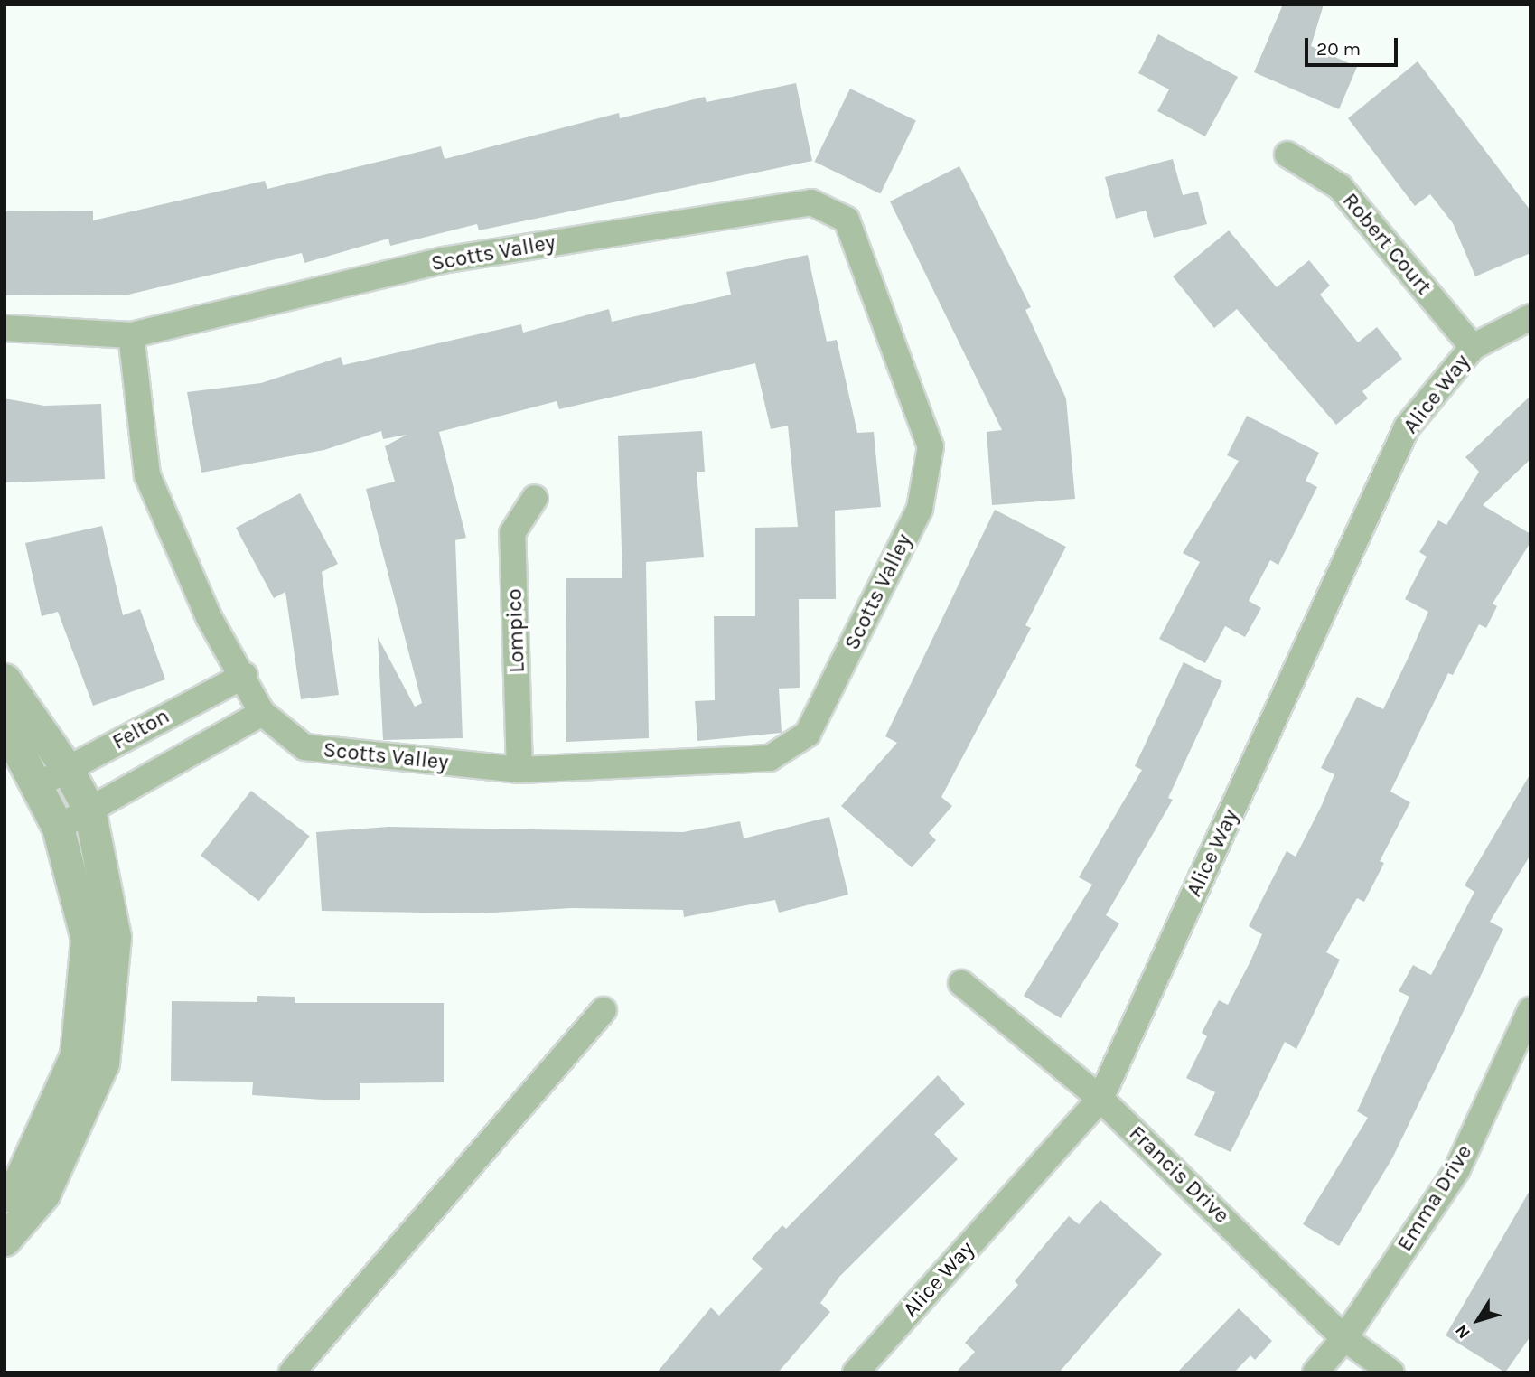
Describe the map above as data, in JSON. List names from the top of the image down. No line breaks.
{"streets":{"street":["Robert Court","Scotts Valley","Alice Way","Lompico","Felton","Francis Drive","Emma Drive"]},"crossings":[["Robert Court","Alice Way"],["Scotts Valley","Lompico"],["Scotts Valley","Felton"],["Alice Way","Francis Drive"],["Francis Drive","Emma Drive"]],"scale_bar":"20 m","north":"bottom left"}
